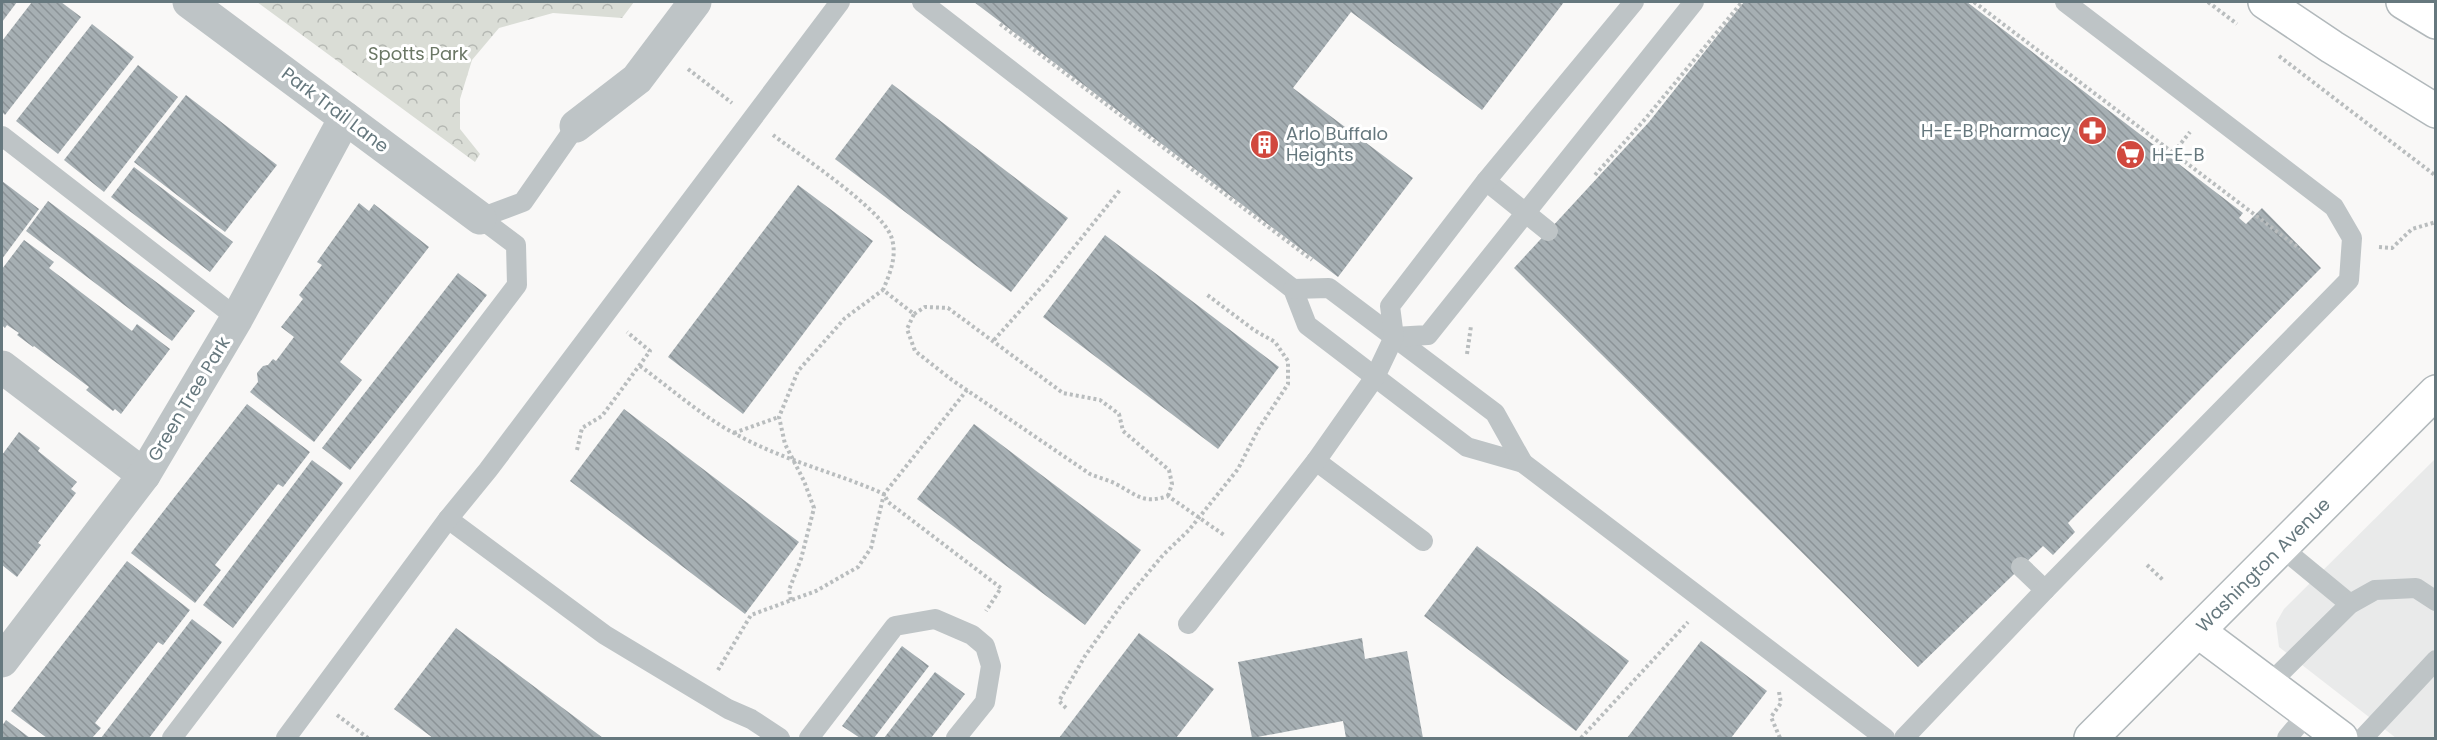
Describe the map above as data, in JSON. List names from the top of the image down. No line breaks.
{"streets":{"main road":["Washington Avenue"],"street":["Park Trail Lane","Green Tree Park"]},"crossings":[["Park Trail Lane","Green Tree Park"]],"parks":["Spotts Park"],"places":{"pharmacy":["H-E-B Pharmacy"],"building":["Arlo Buffalo Heights"],"supermarket":["H-E-B"]}}
